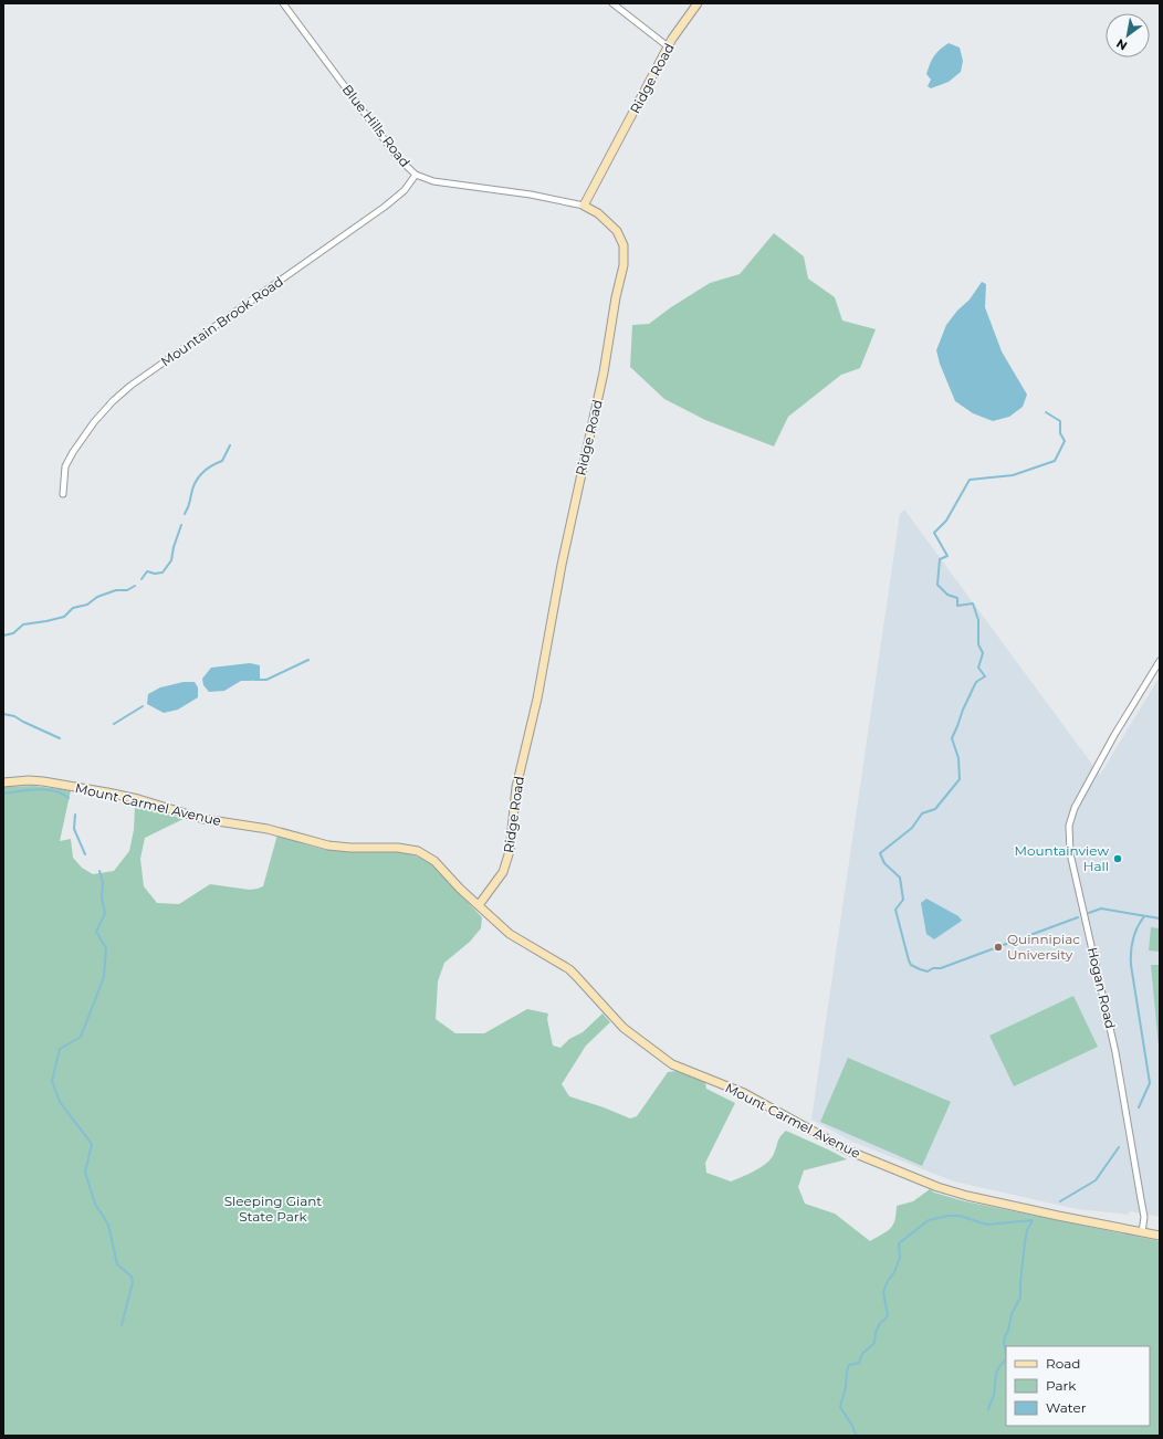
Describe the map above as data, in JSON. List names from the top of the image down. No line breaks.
{"streets":{"main road":["Ridge Road","Mount Carmel Avenue"],"street":["Blue Hills Road","Mountain Brook Road","Hogan Road"]},"crossings":[["Ridge Road","Blue Hills Road"],["Ridge Road","Mount Carmel Avenue"],["Blue Hills Road","Mountain Brook Road"],["Mount Carmel Avenue","Hogan Road"]],"parks":["Sleeping Giant State Park"],"places":["Mountainview Hall","Quinnipiac University"],"legend":["Road","Park","Water"],"north":"bottom left"}
